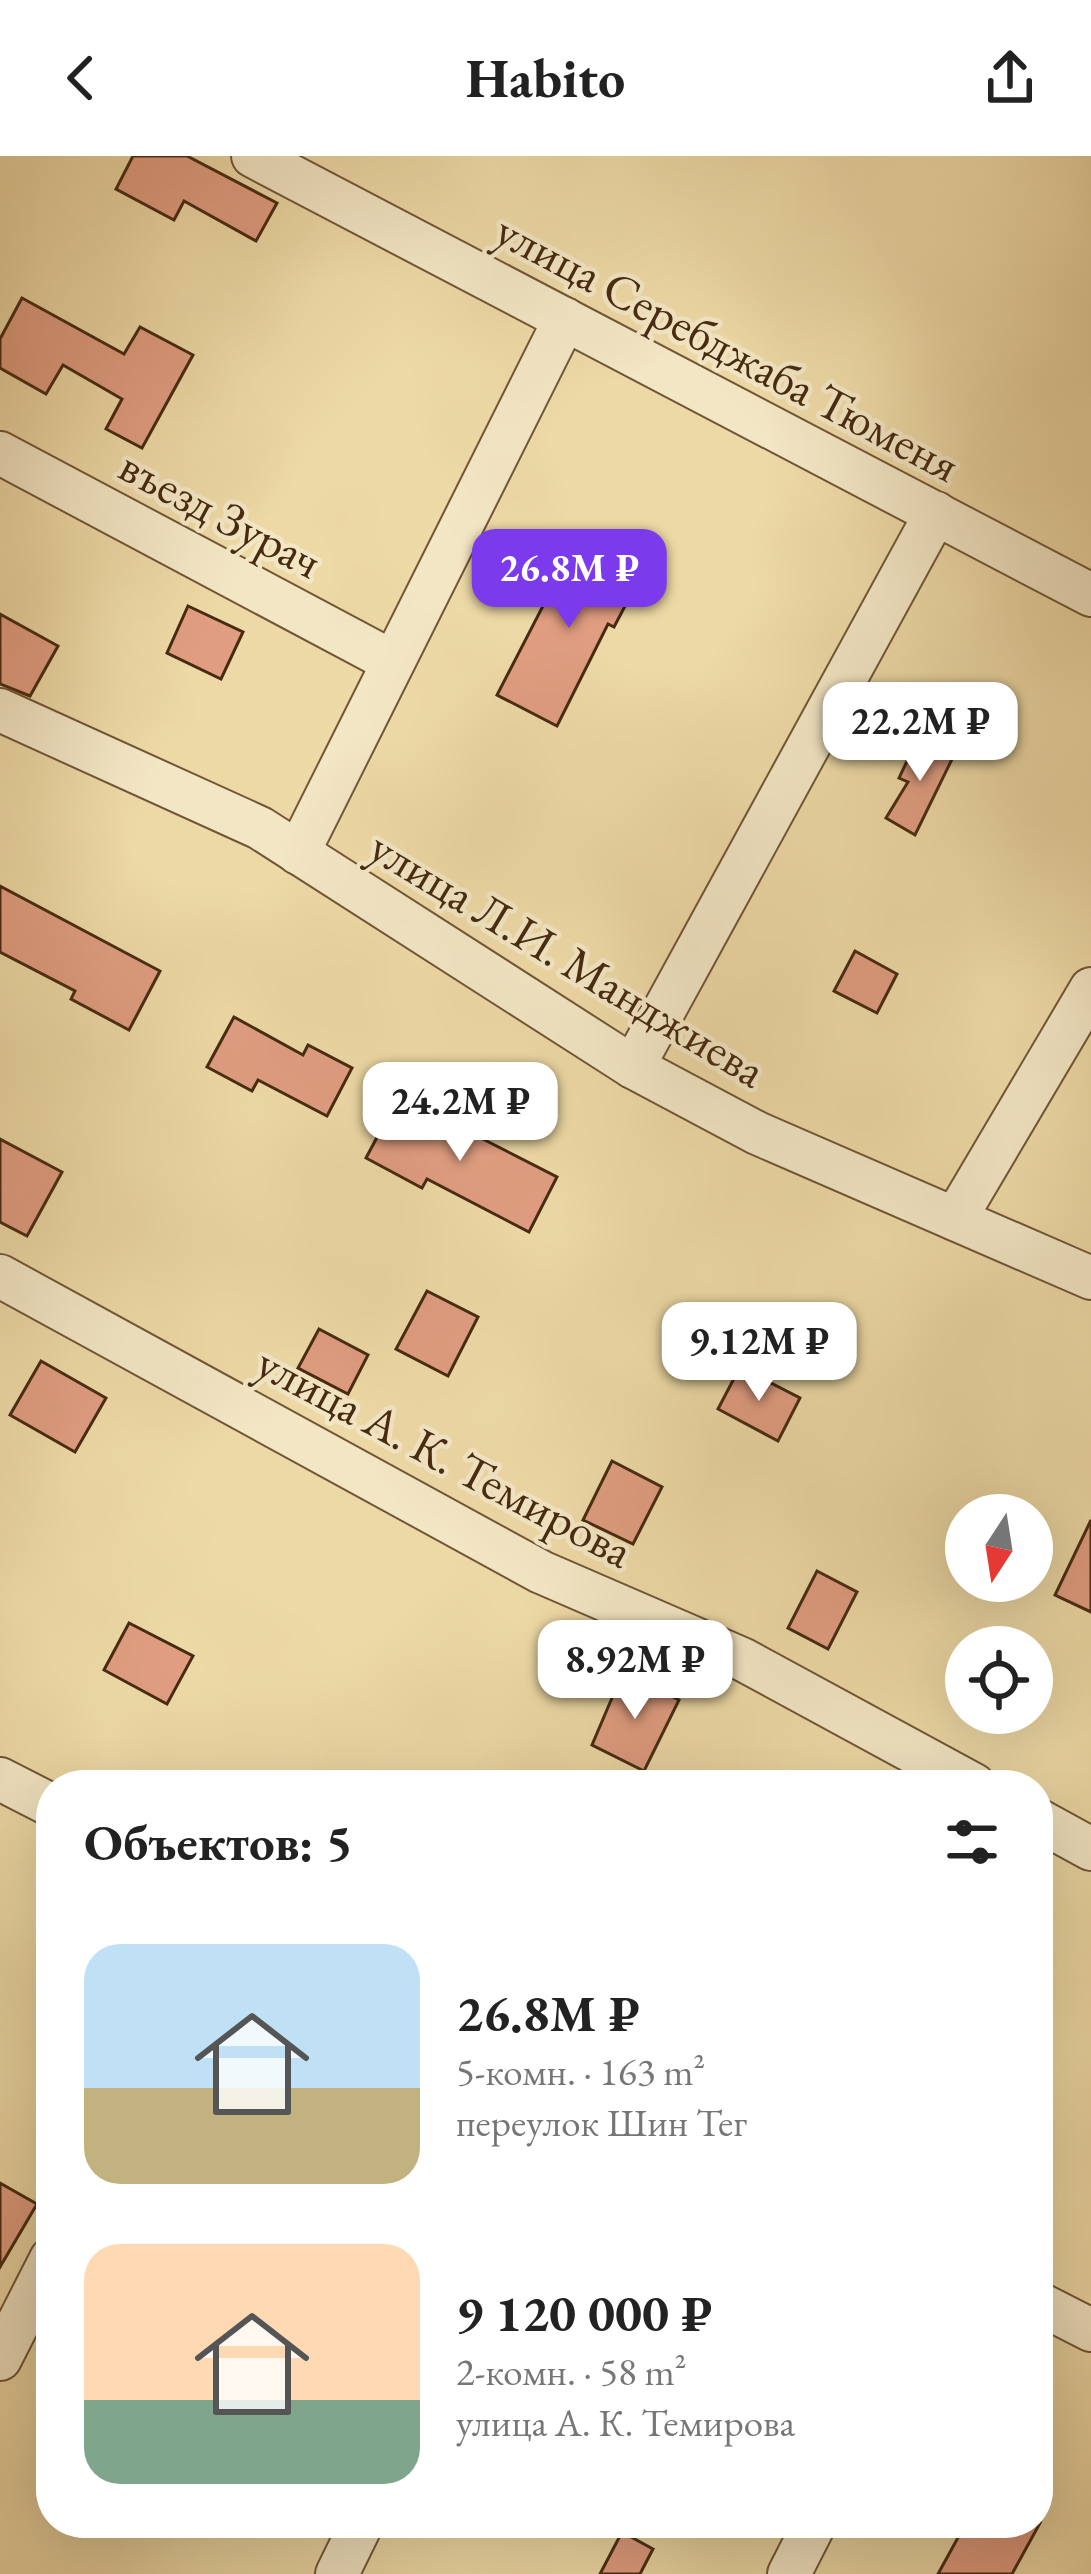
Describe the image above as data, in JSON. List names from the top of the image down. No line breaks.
{"streets":{"street":["улица Серебджаба Тюменя","въезд Зурач","улица Л.И. Манджиева","улица А. К. Темирова"]},"north":"bottom","page":{"header":"Habito","price":["26.8M ₽","22.2M ₽","24.2M ₽","9.12M ₽","8.92M ₽"],"heading":"Объектов: 5","list":[{"name":"26.8M ₽","note":"5-комн. · 163 m² · переулок Шин Тег"},{"name":"9 120 000 ₽","note":"2-комн. · 58 m² · улица А. К. Темирова"}]}}
